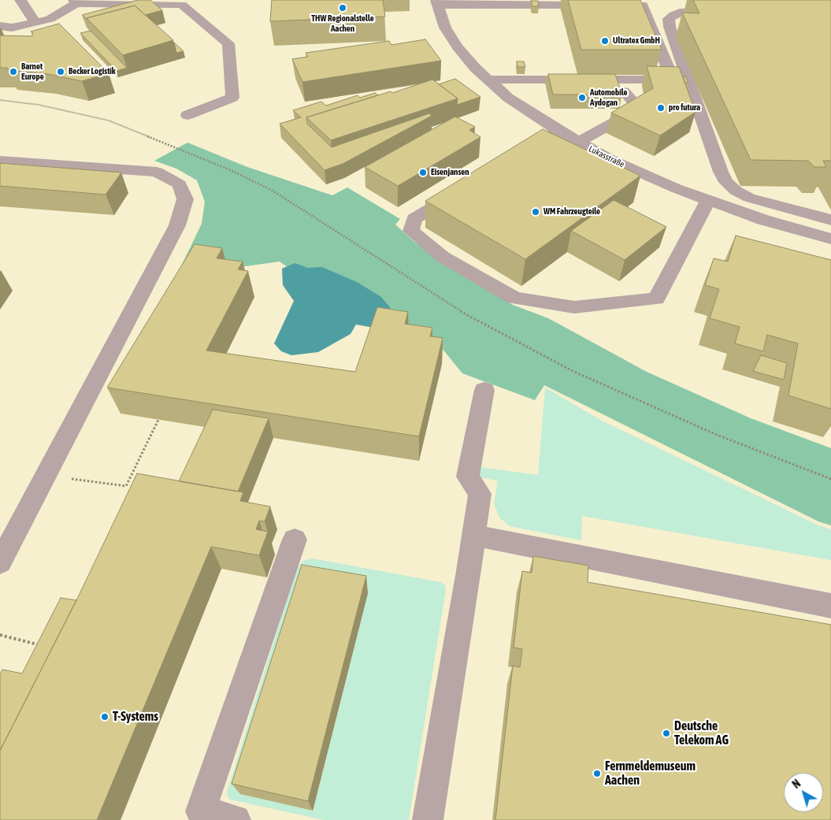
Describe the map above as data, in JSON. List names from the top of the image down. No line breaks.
{"streets":{"street":["Lukasstraße"]},"places":["THW Regionalstelle Aachen","Ultratex GmbH","Barnet Europe","Becker Logistik","Automobile Aydogan","pro futura","Eisenjansen","WM Fahrzeugteile","T-Systems","Deutsche Telekom AG","Fernmeldemuseum Aachen"],"north":"top left"}
